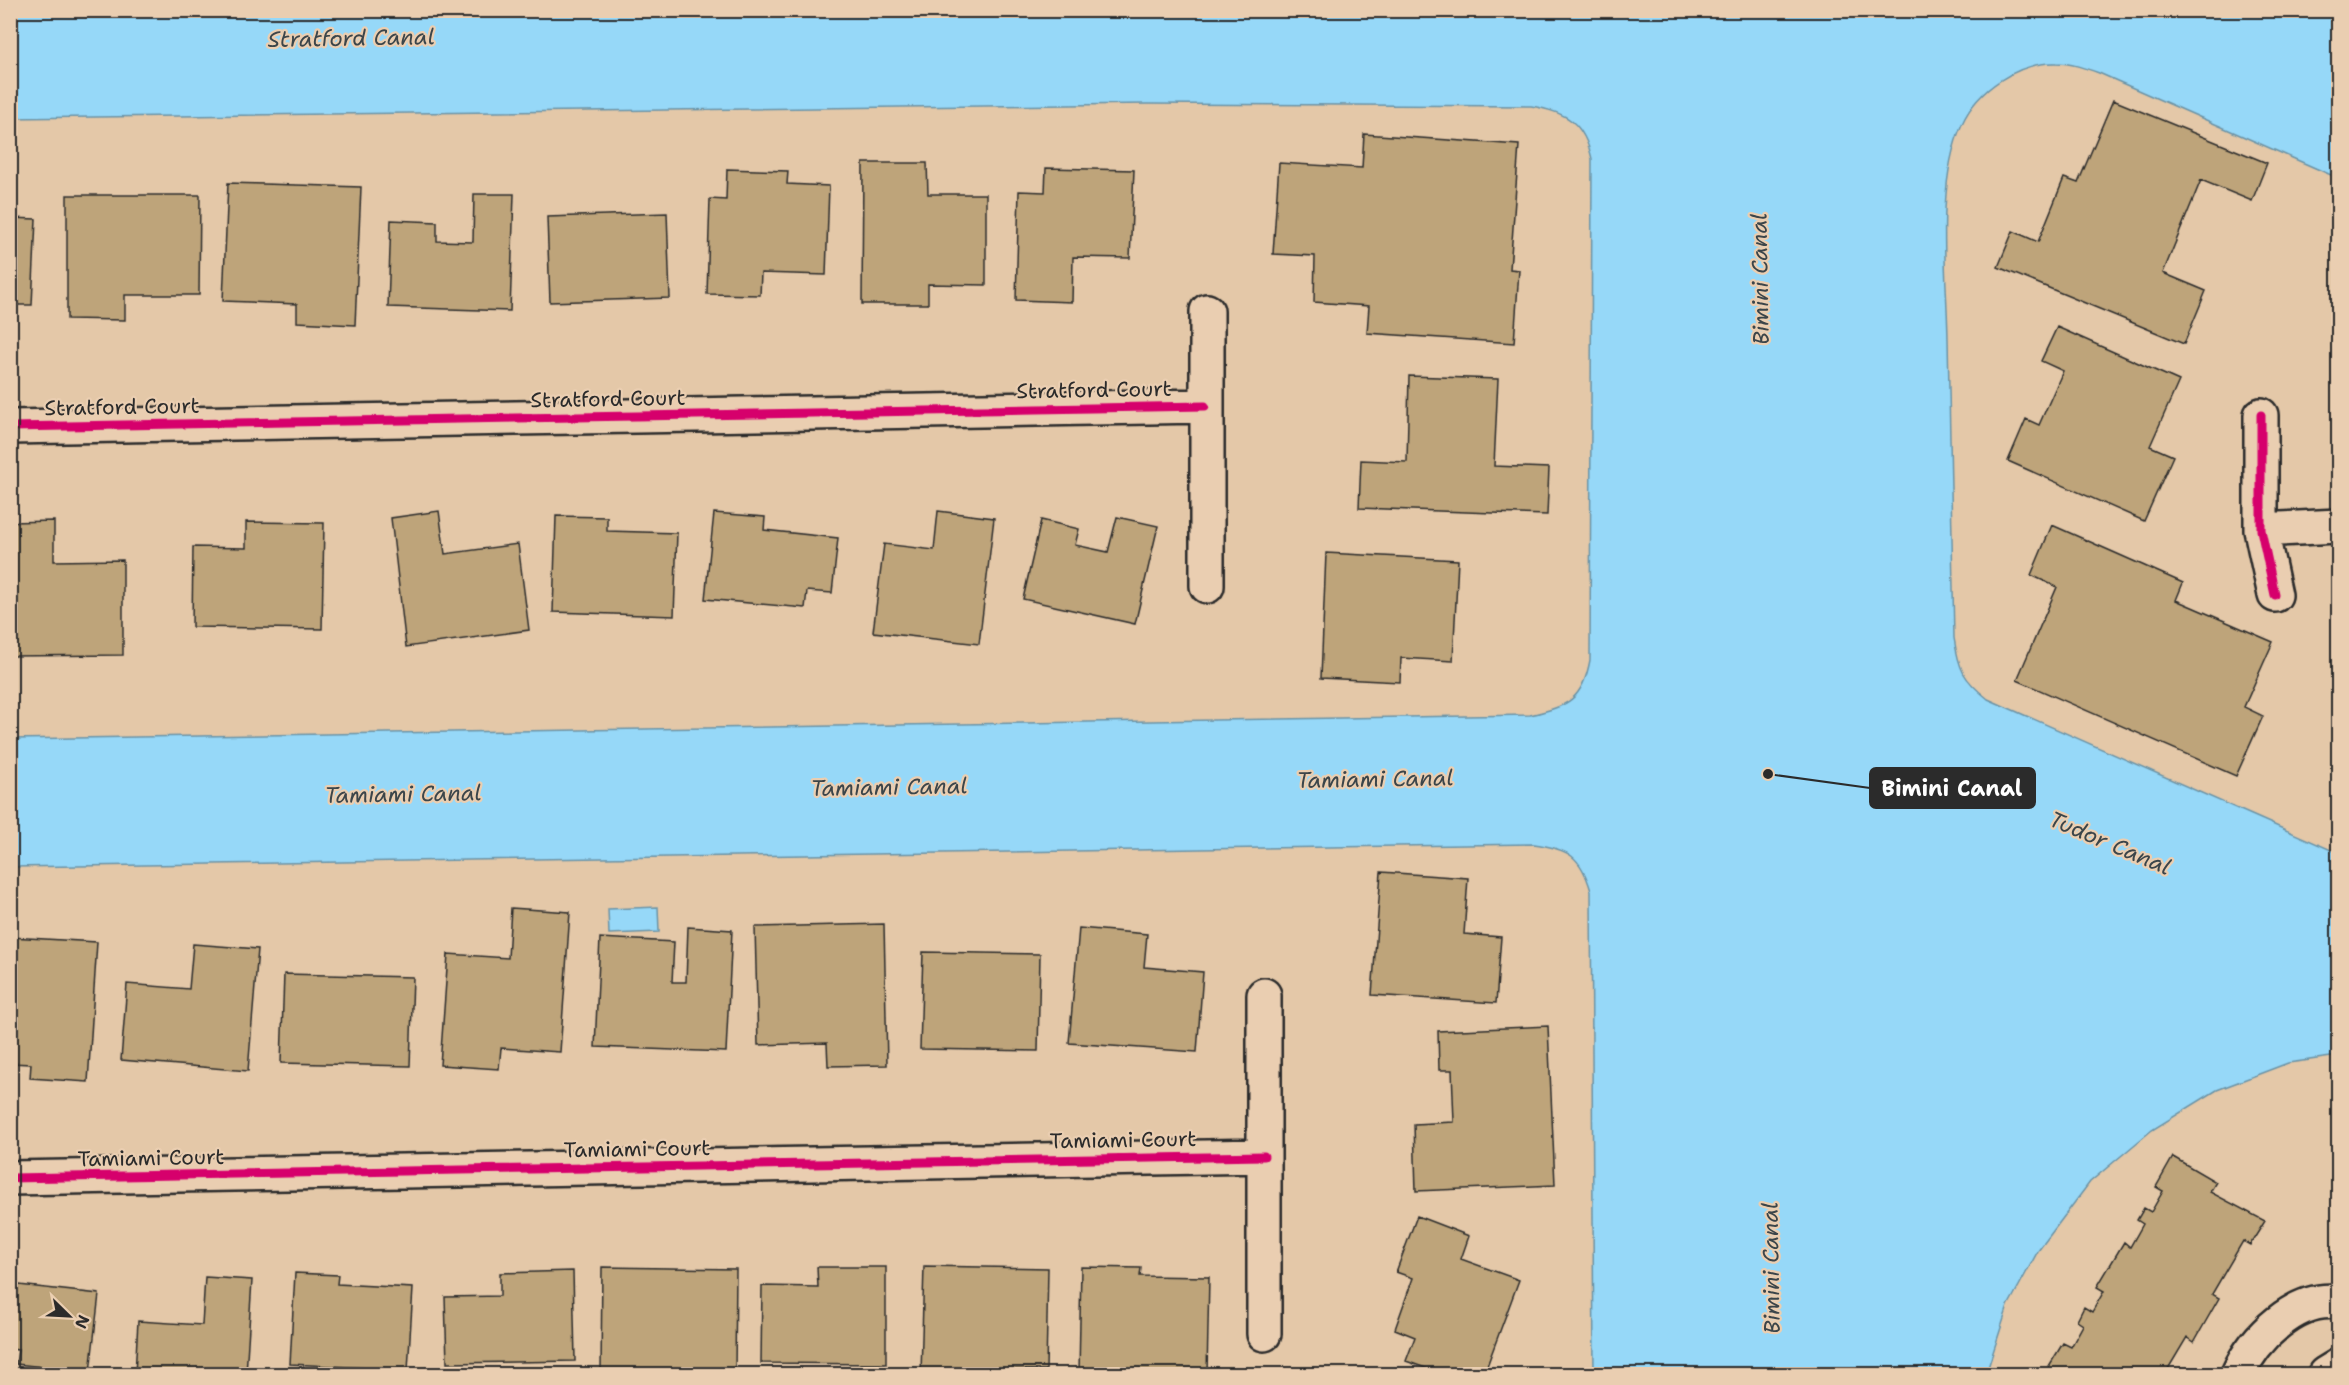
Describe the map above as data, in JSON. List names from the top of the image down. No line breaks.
{"streets":{"street":["Stratford Court","Tamiami Court"]},"water":["Stratford Canal","Bimini Canal","Tamiami Canal","Tudor Canal"],"places":["Bimini Canal"],"north":"bottom right"}
